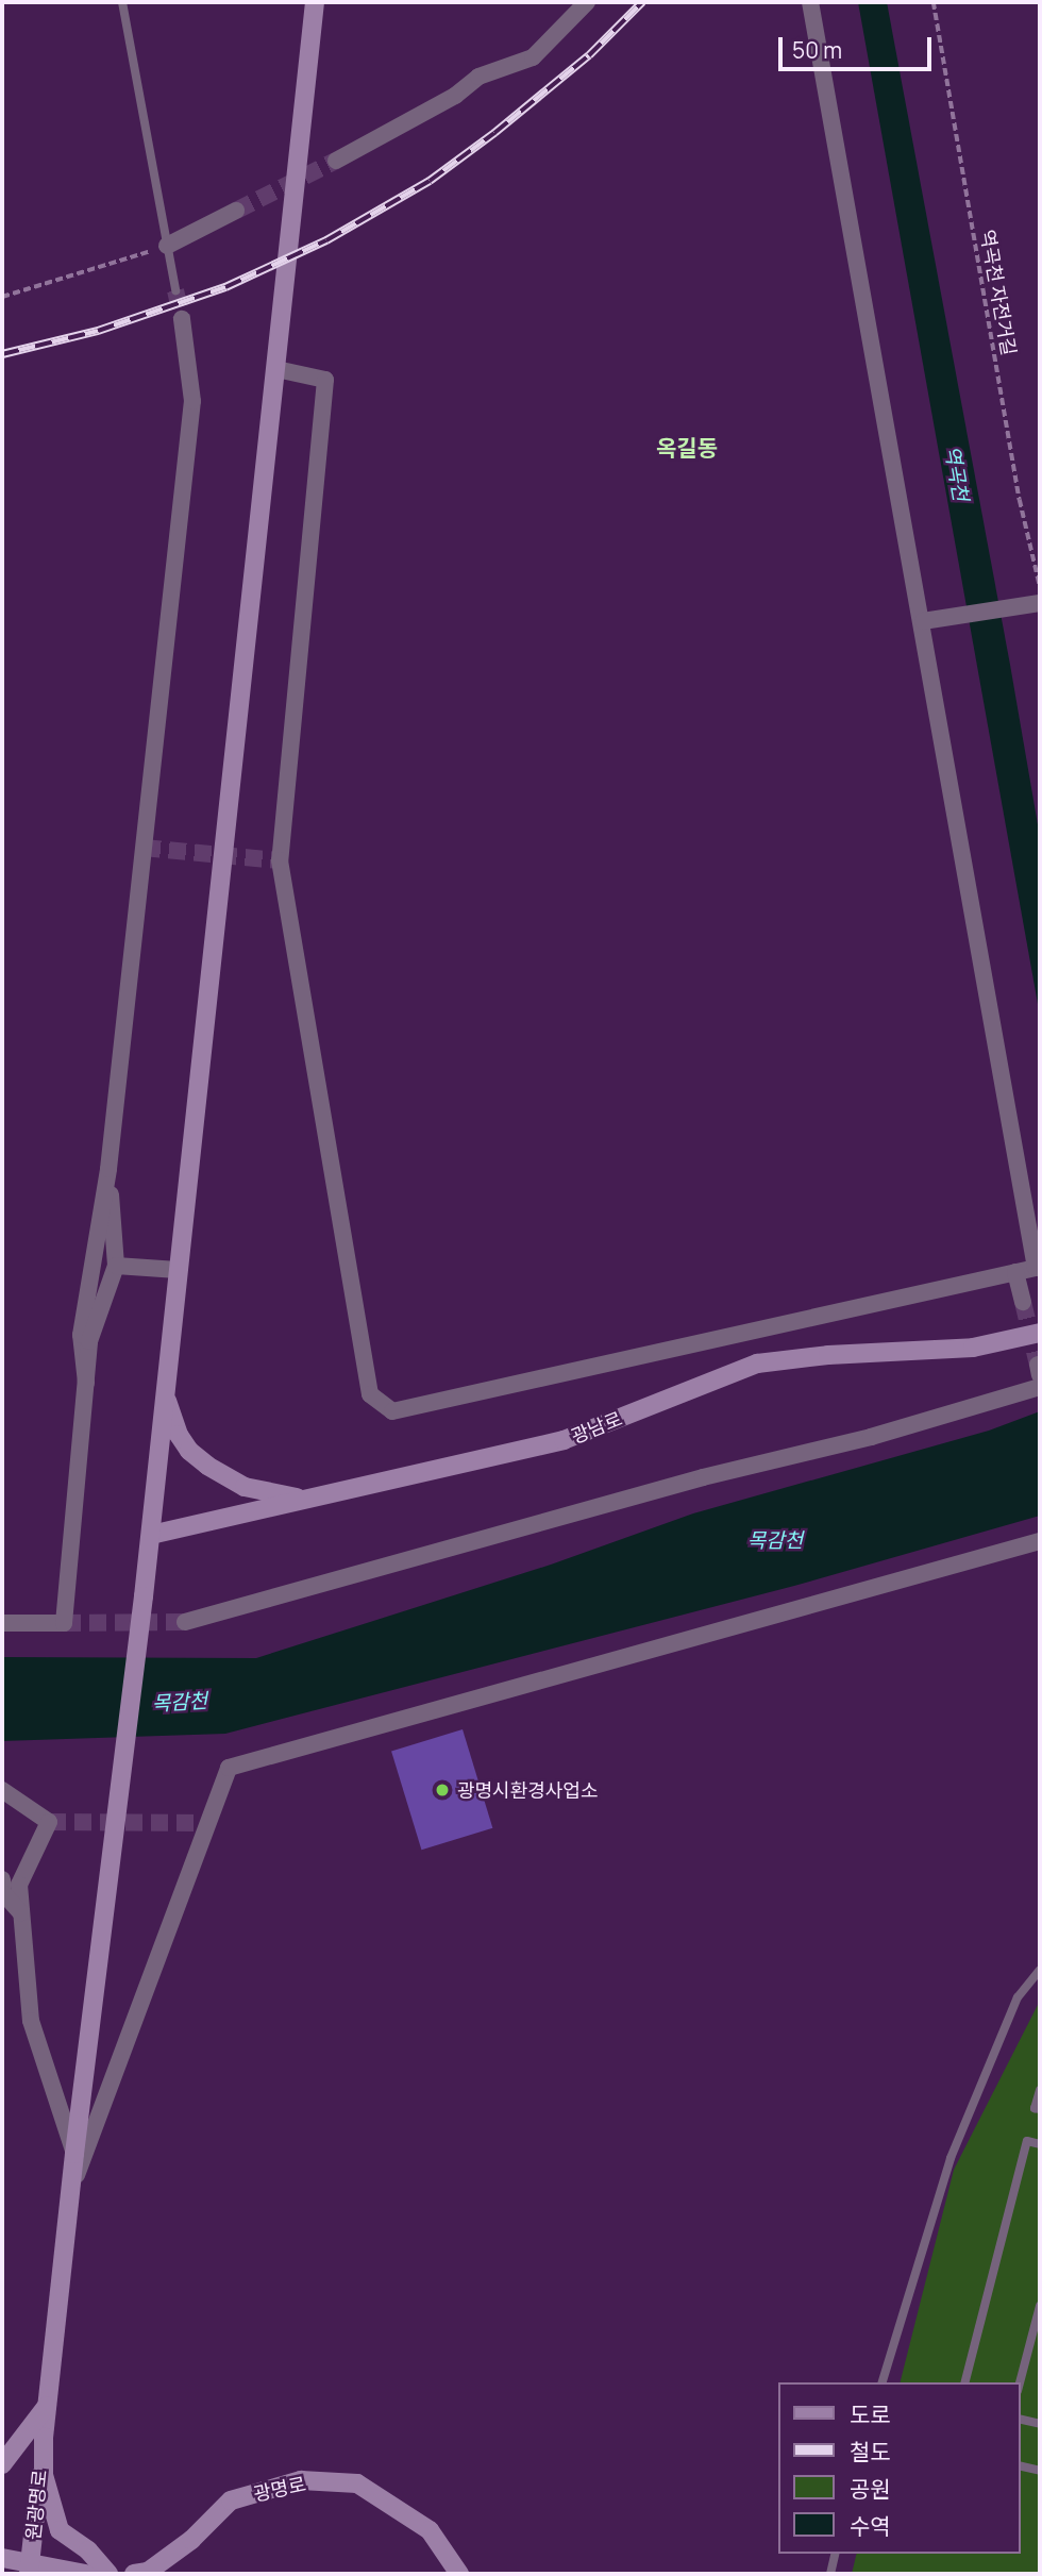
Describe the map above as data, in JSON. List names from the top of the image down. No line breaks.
{"streets":{"main road":["광남로","광명로","원광명로"],"path":["역곡천 자전거길"]},"districts":["옥길동"],"water":["역곡천","목감천"],"places":["광명시환경사업소"],"legend":["도로","철도","공원","수역"],"scale_bar":"50 m"}
